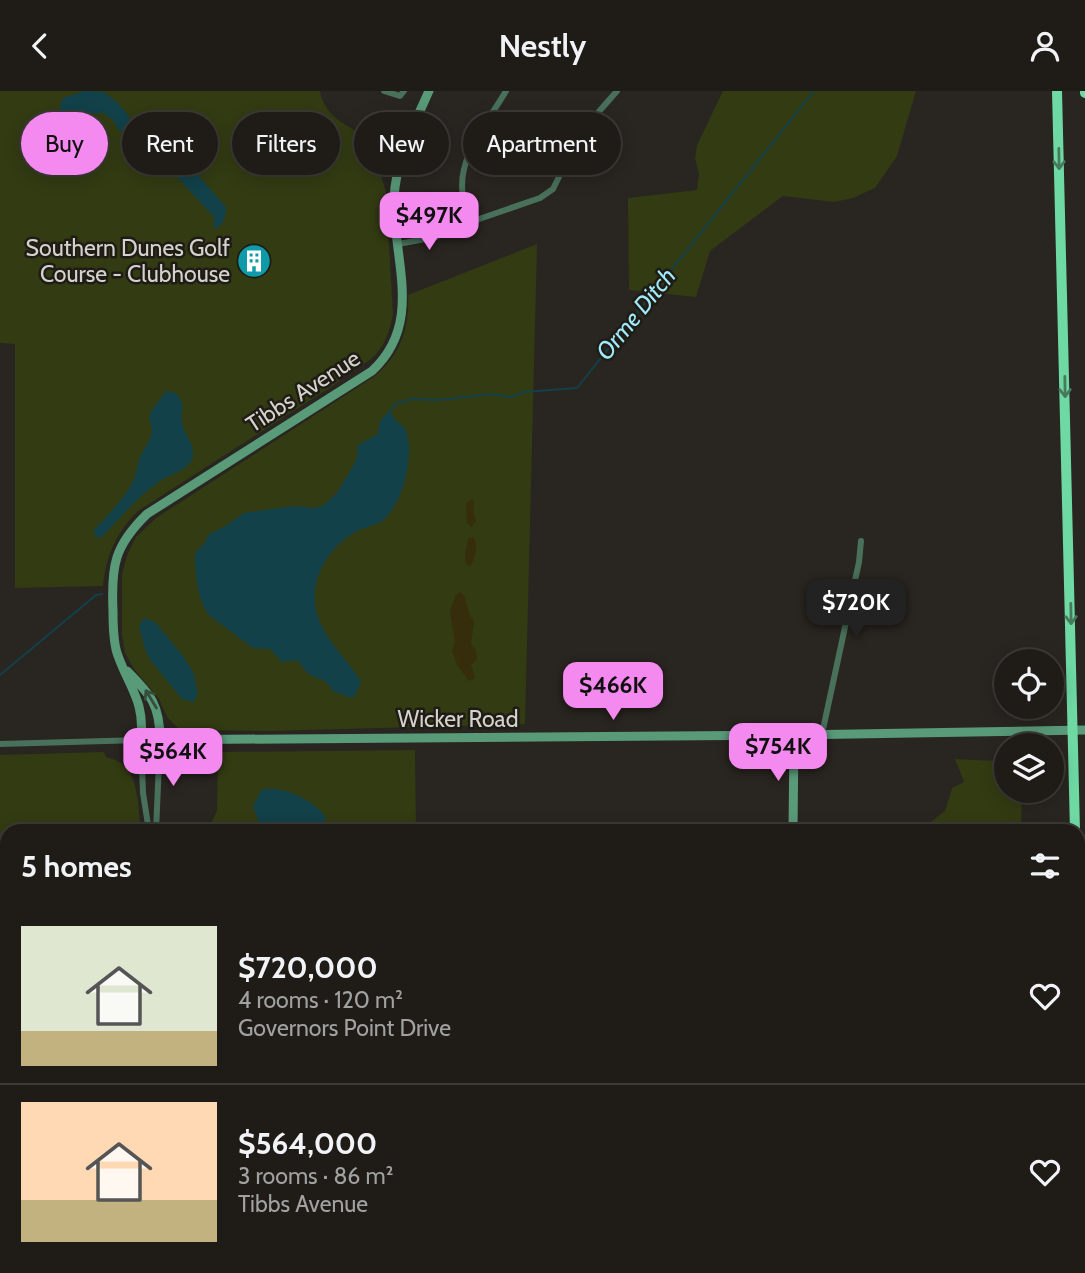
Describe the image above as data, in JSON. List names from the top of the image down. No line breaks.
{"streets":{"street":["Tibbs Avenue","Wicker Road"]},"crossings":[["Tibbs Avenue","Wicker Road"]],"water":["Orme Ditch"],"places":{"building":["Southern Dunes Golf Course - Clubhouse"]},"page":{"header":"Nestly","chip":["Buy","Rent","Filters","New","Apartment"],"price":["$497K","$720K","$466K","$754K","$564K"],"heading":"5 homes","list":[{"name":"$720,000","note":"4 rooms · 120 m² · Governors Point Drive"},{"name":"$564,000","note":"3 rooms · 86 m² · Tibbs Avenue"}]}}
